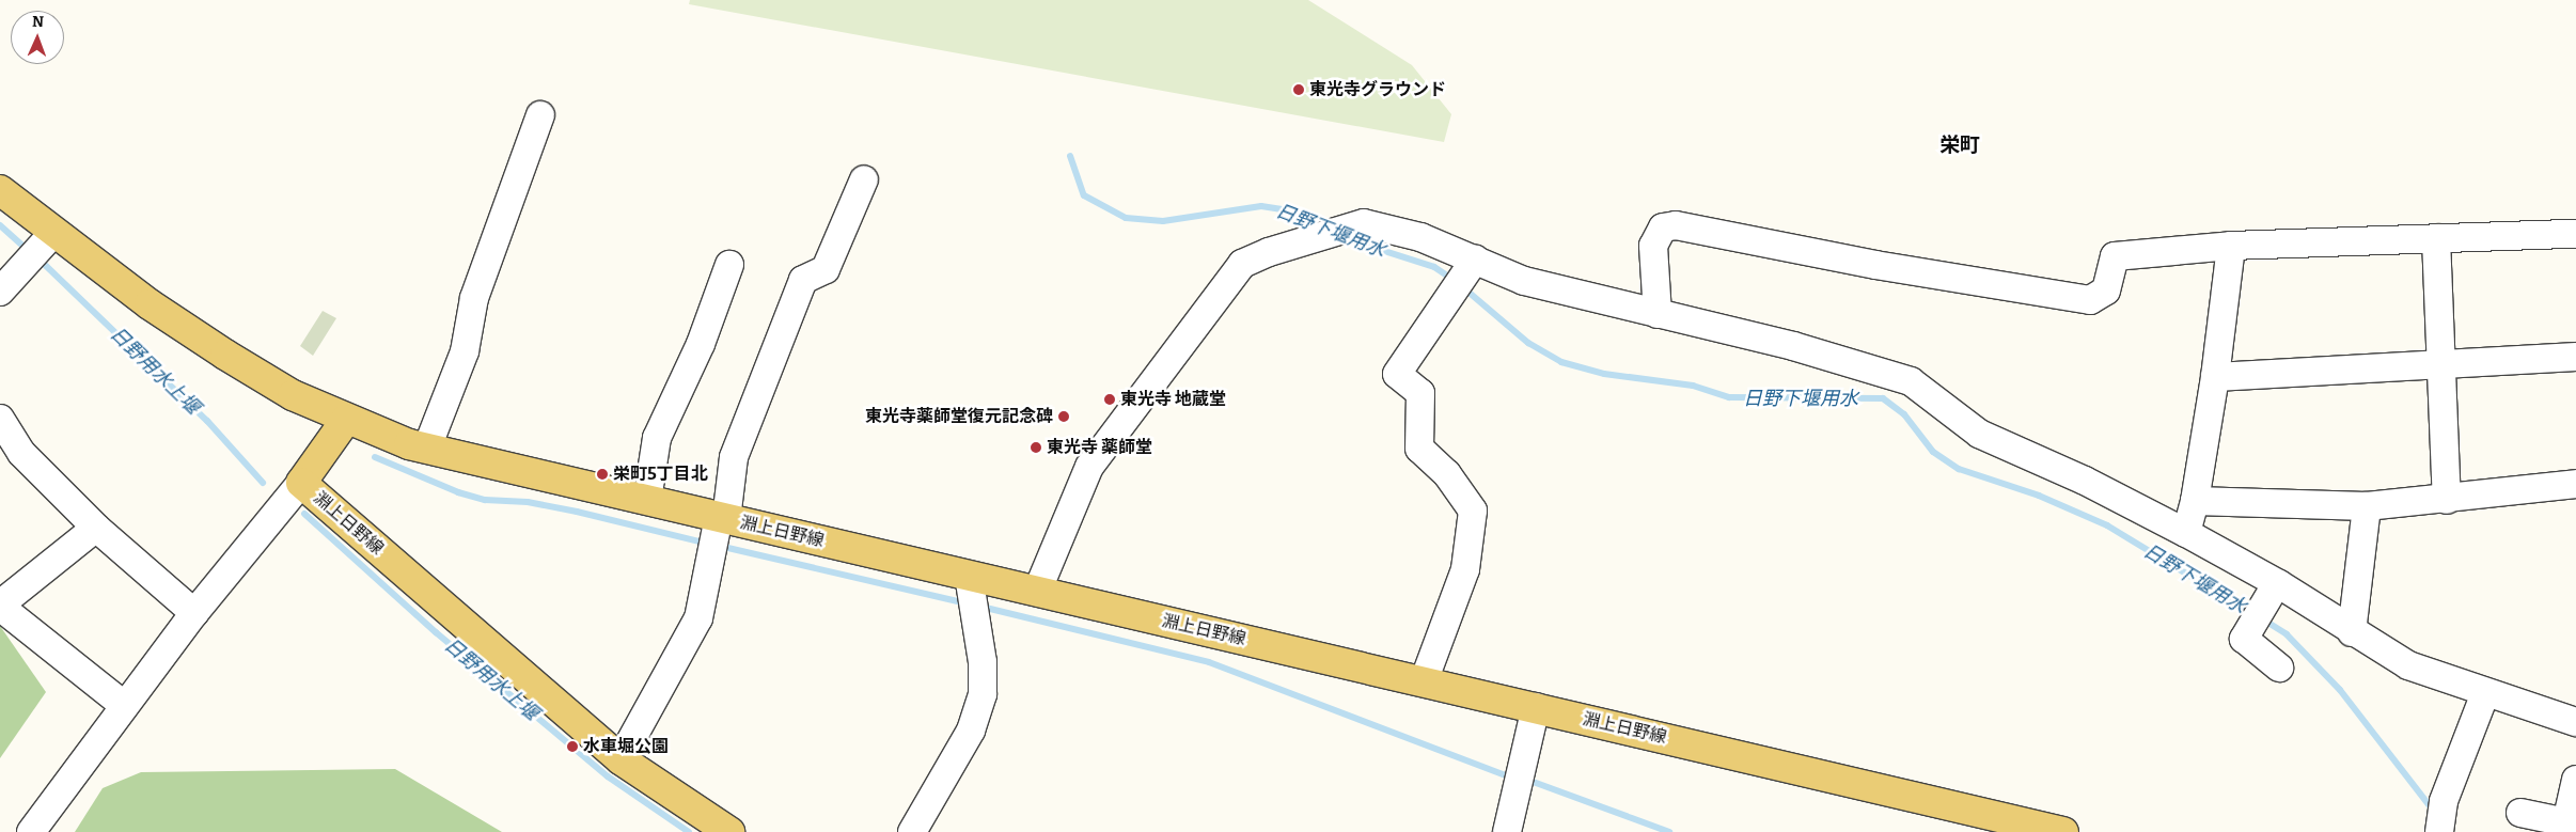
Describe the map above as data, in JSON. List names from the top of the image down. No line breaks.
{"streets":{"main road":["淵上日野線"]},"districts":["栄町"],"water":["日野下堰用水","日野用水上堰"],"places":["東光寺グラウンド","東光寺 地蔵堂","東光寺薬師堂復元記念碑","東光寺 薬師堂","栄町5丁目北","水車堀公園"],"north":"top"}
